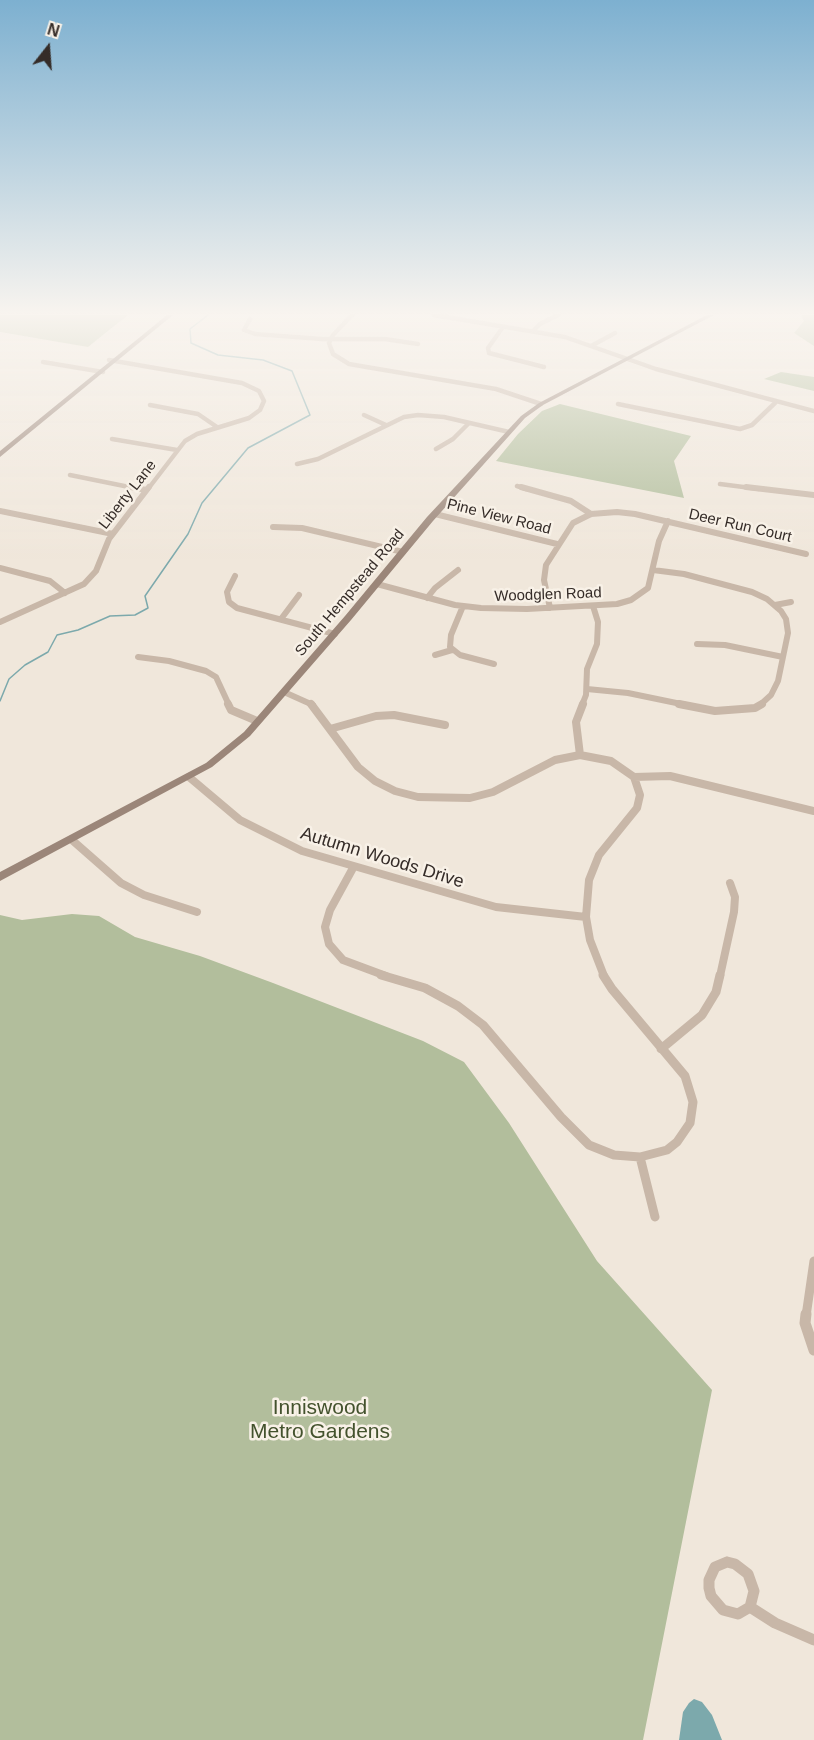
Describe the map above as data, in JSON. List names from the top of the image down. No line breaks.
{"streets":{"street":["Liberty Lane","Pine View Road","Deer Run Court","South Hempstead Road","Woodglen Road","Autumn Woods Drive"]},"crossings":[["Pine View Road","South Hempstead Road"],["Deer Run Court","Woodglen Road"],["South Hempstead Road","Woodglen Road"],["South Hempstead Road","Autumn Woods Drive"]],"parks":["Inniswood Metro Gardens"],"north":"top"}
